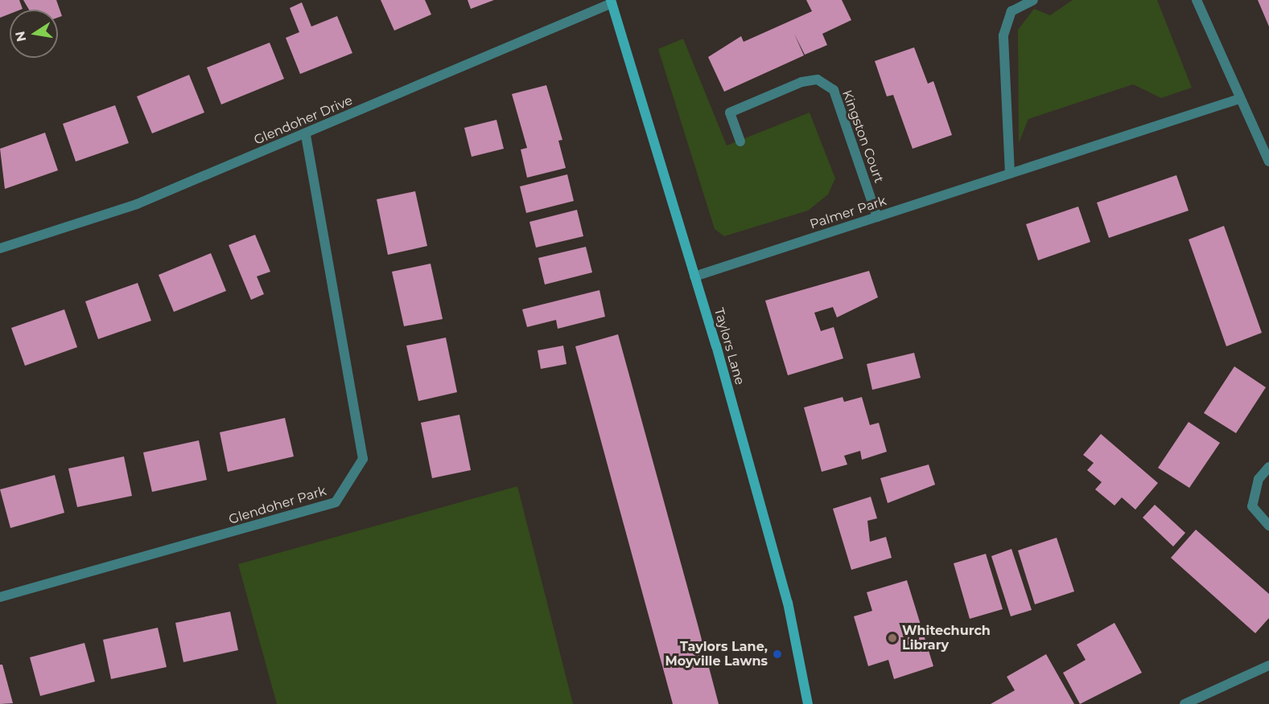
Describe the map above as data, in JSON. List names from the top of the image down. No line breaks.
{"streets":{"main road":["Taylors Lane"],"street":["Glendoher Drive","Kingston Court","Palmer Park","Glendoher Park"]},"crossings":[["Glendoher Drive","Taylors Lane"],["Glendoher Drive","Glendoher Park"],["Kingston Court","Palmer Park"],["Palmer Park","Taylors Lane"]],"places":["Whitechurch Library","Taylors Lane, Moyville Lawns"],"north":"left"}
